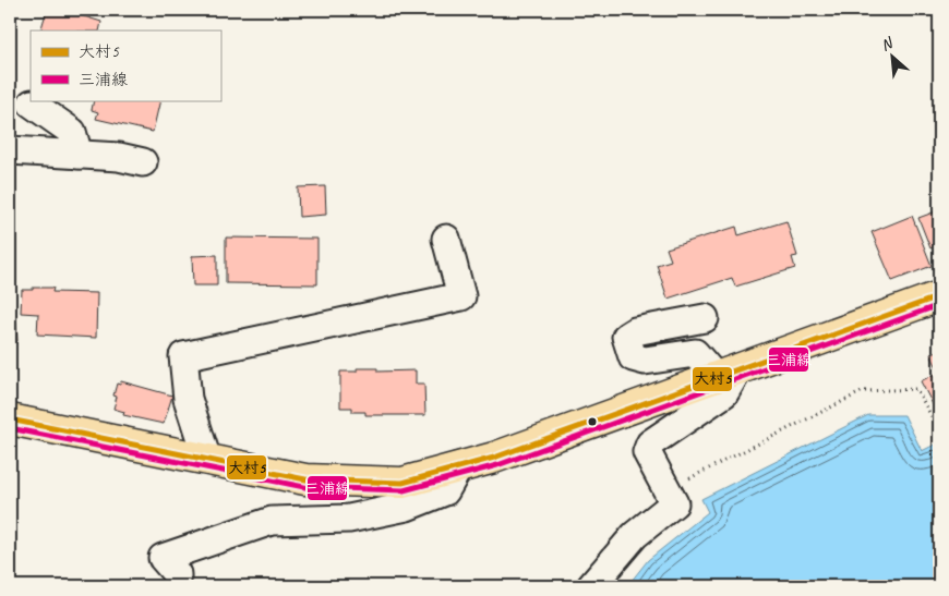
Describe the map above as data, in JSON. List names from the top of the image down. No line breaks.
{"lines":["transit line 大村5","transit line 三浦線"],"legend":["大村5","三浦線"],"north":"top left"}
